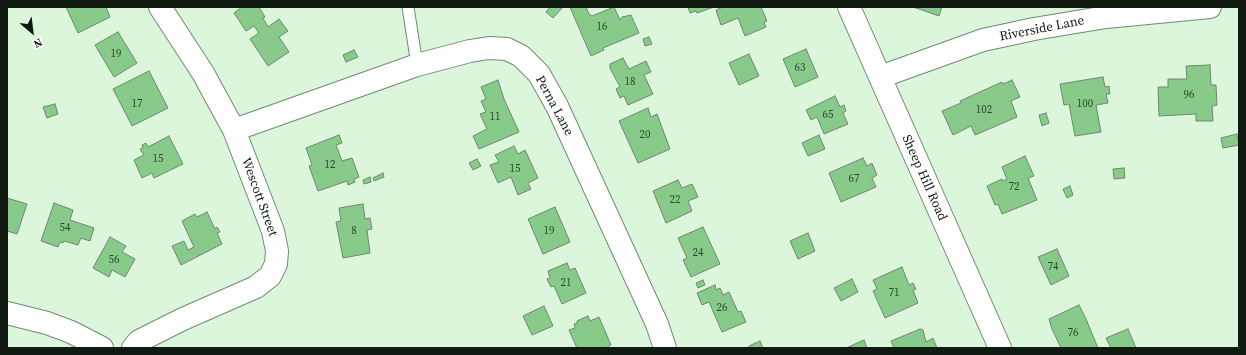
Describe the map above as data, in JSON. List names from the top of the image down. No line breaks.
{"streets":{"street":["Riverside Lane","Perna Lane","Sheep Hill Road","Wescott Street"]},"crossings":[["Riverside Lane","Sheep Hill Road"],["Perna Lane","Wescott Street"]],"house_numbers":["16","19","63","18","96","17","100","102","65","11","20","15","12","15","67","72","22","54","8","19","24","56","74","21","71","26","76"],"north":"bottom right"}
